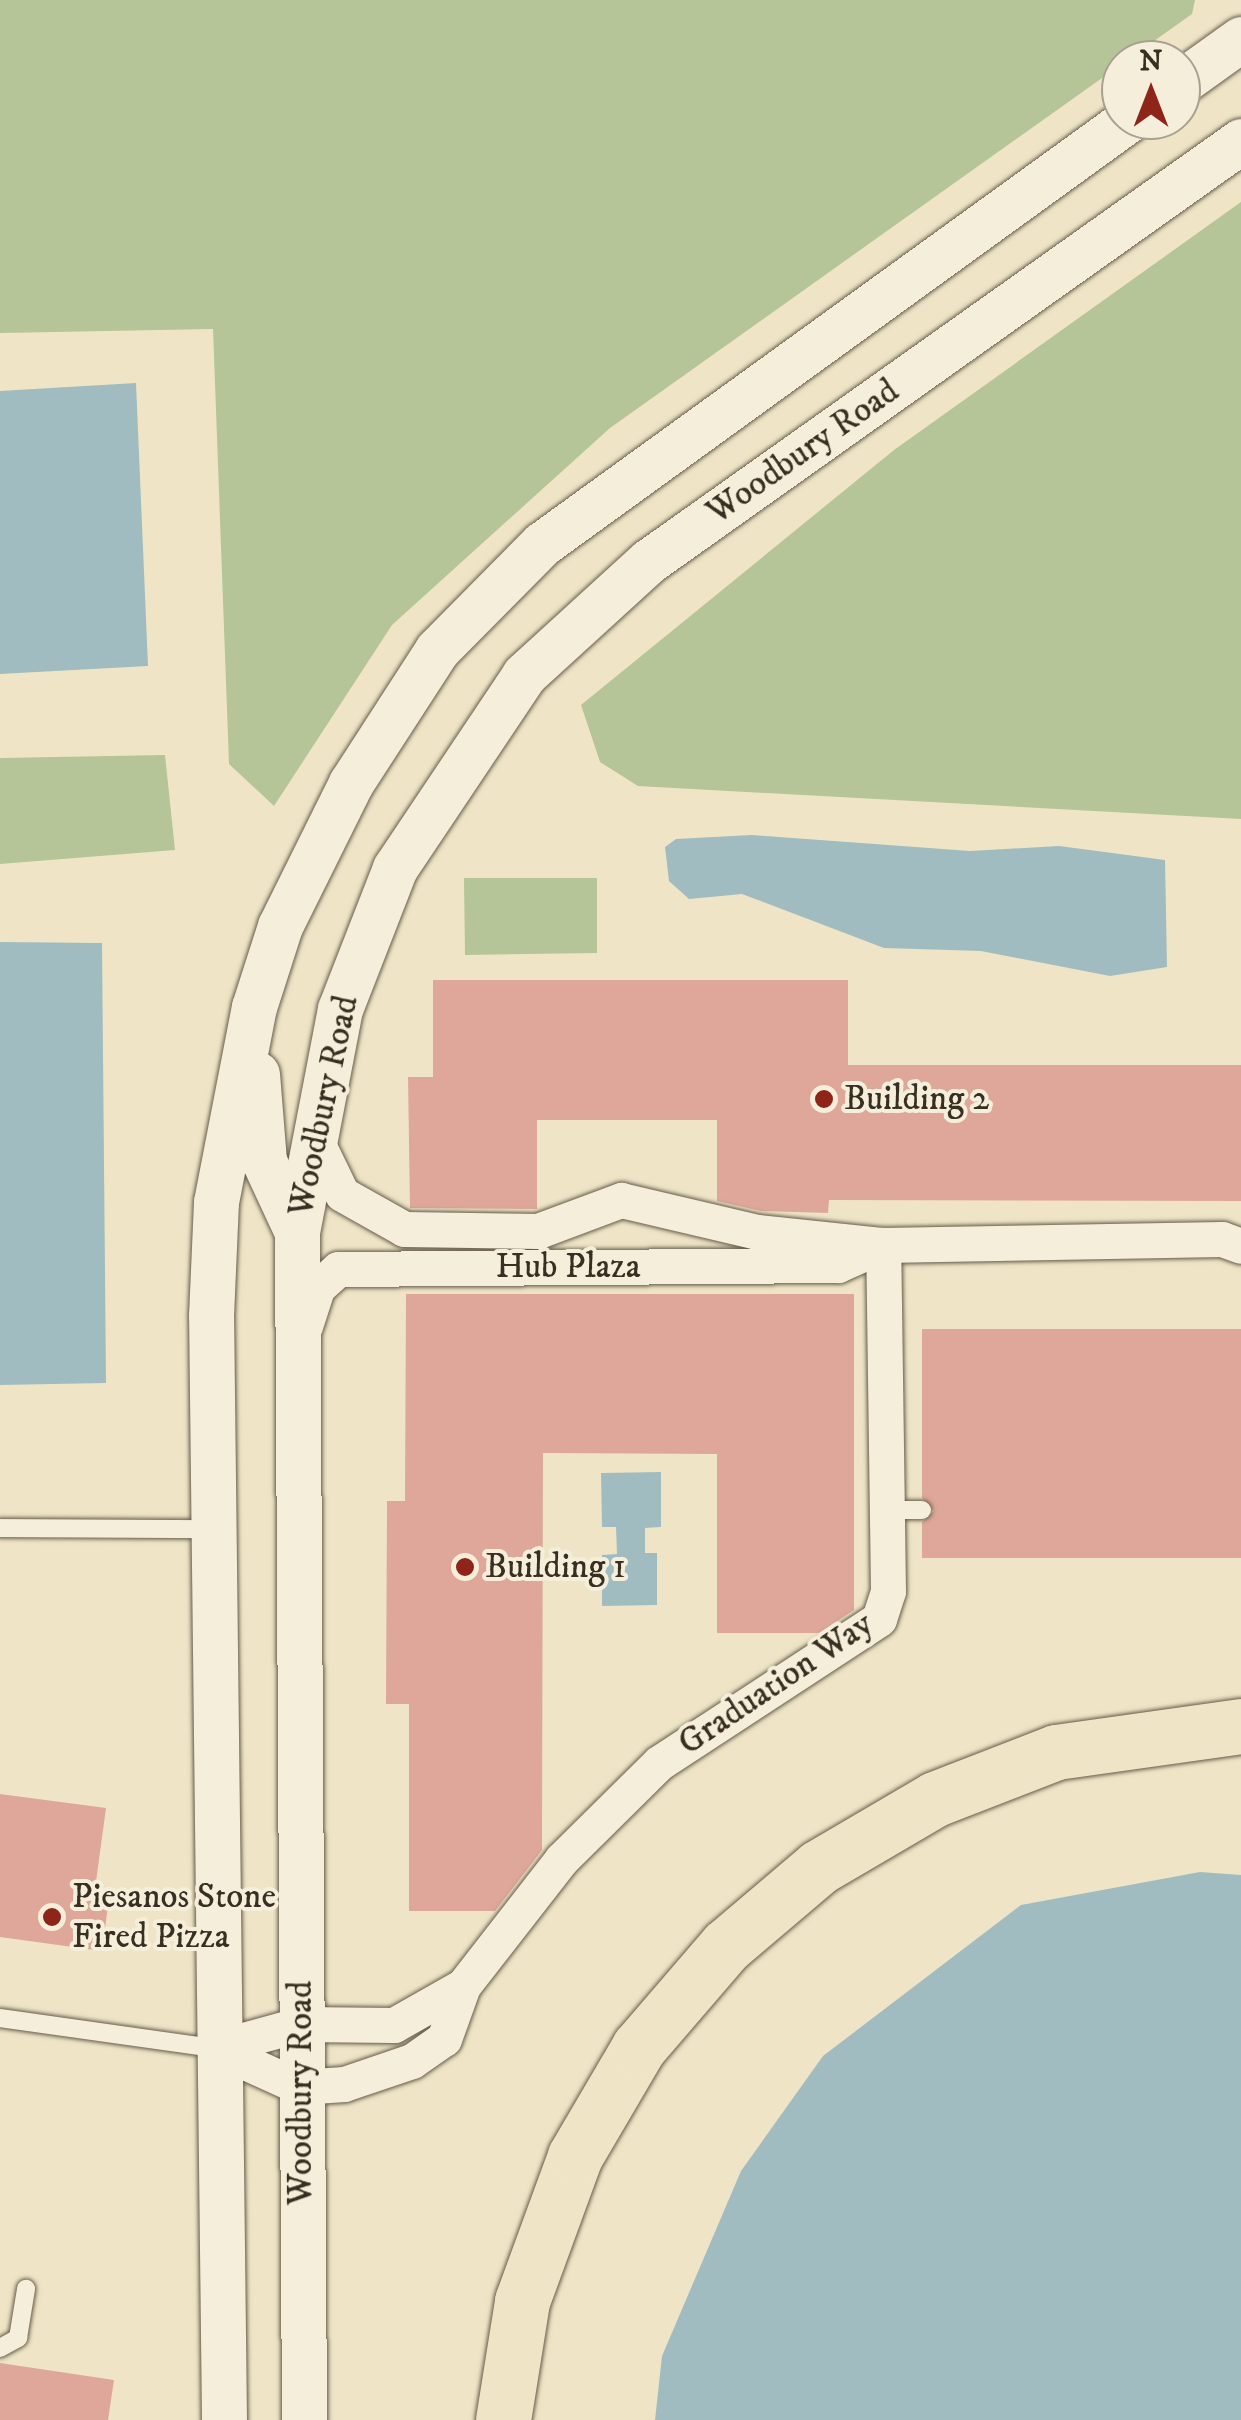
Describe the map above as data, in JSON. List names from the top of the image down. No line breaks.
{"streets":{"street":["Woodbury Road","Hub Plaza","Graduation Way"]},"crossings":[["Woodbury Road","Hub Plaza"],["Woodbury Road","Graduation Way"],["Hub Plaza","Graduation Way"]],"places":["Building 2","Building 1","Piesanos Stone Fired Pizza"],"north":"top"}
